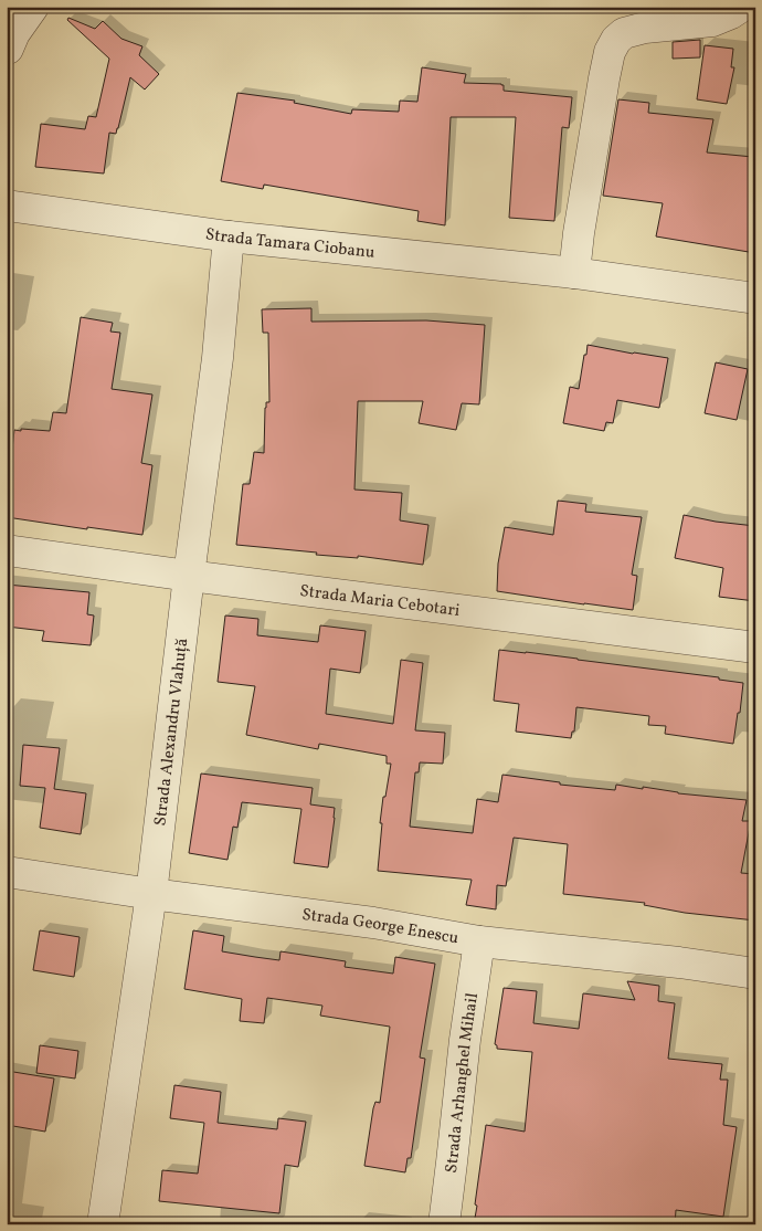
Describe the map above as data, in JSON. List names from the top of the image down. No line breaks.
{"streets":{"street":["Strada Tamara Ciobanu","Strada Maria Cebotari","Strada Аlexandru Vlahuță","Strada George Enescu","Strada Arhanghel Mihail"]},"crossings":[["Strada Tamara Ciobanu","Strada Аlexandru Vlahuță"],["Strada Maria Cebotari","Strada Аlexandru Vlahuță"],["Strada Аlexandru Vlahuță","Strada George Enescu"],["Strada George Enescu","Strada Arhanghel Mihail"]]}
